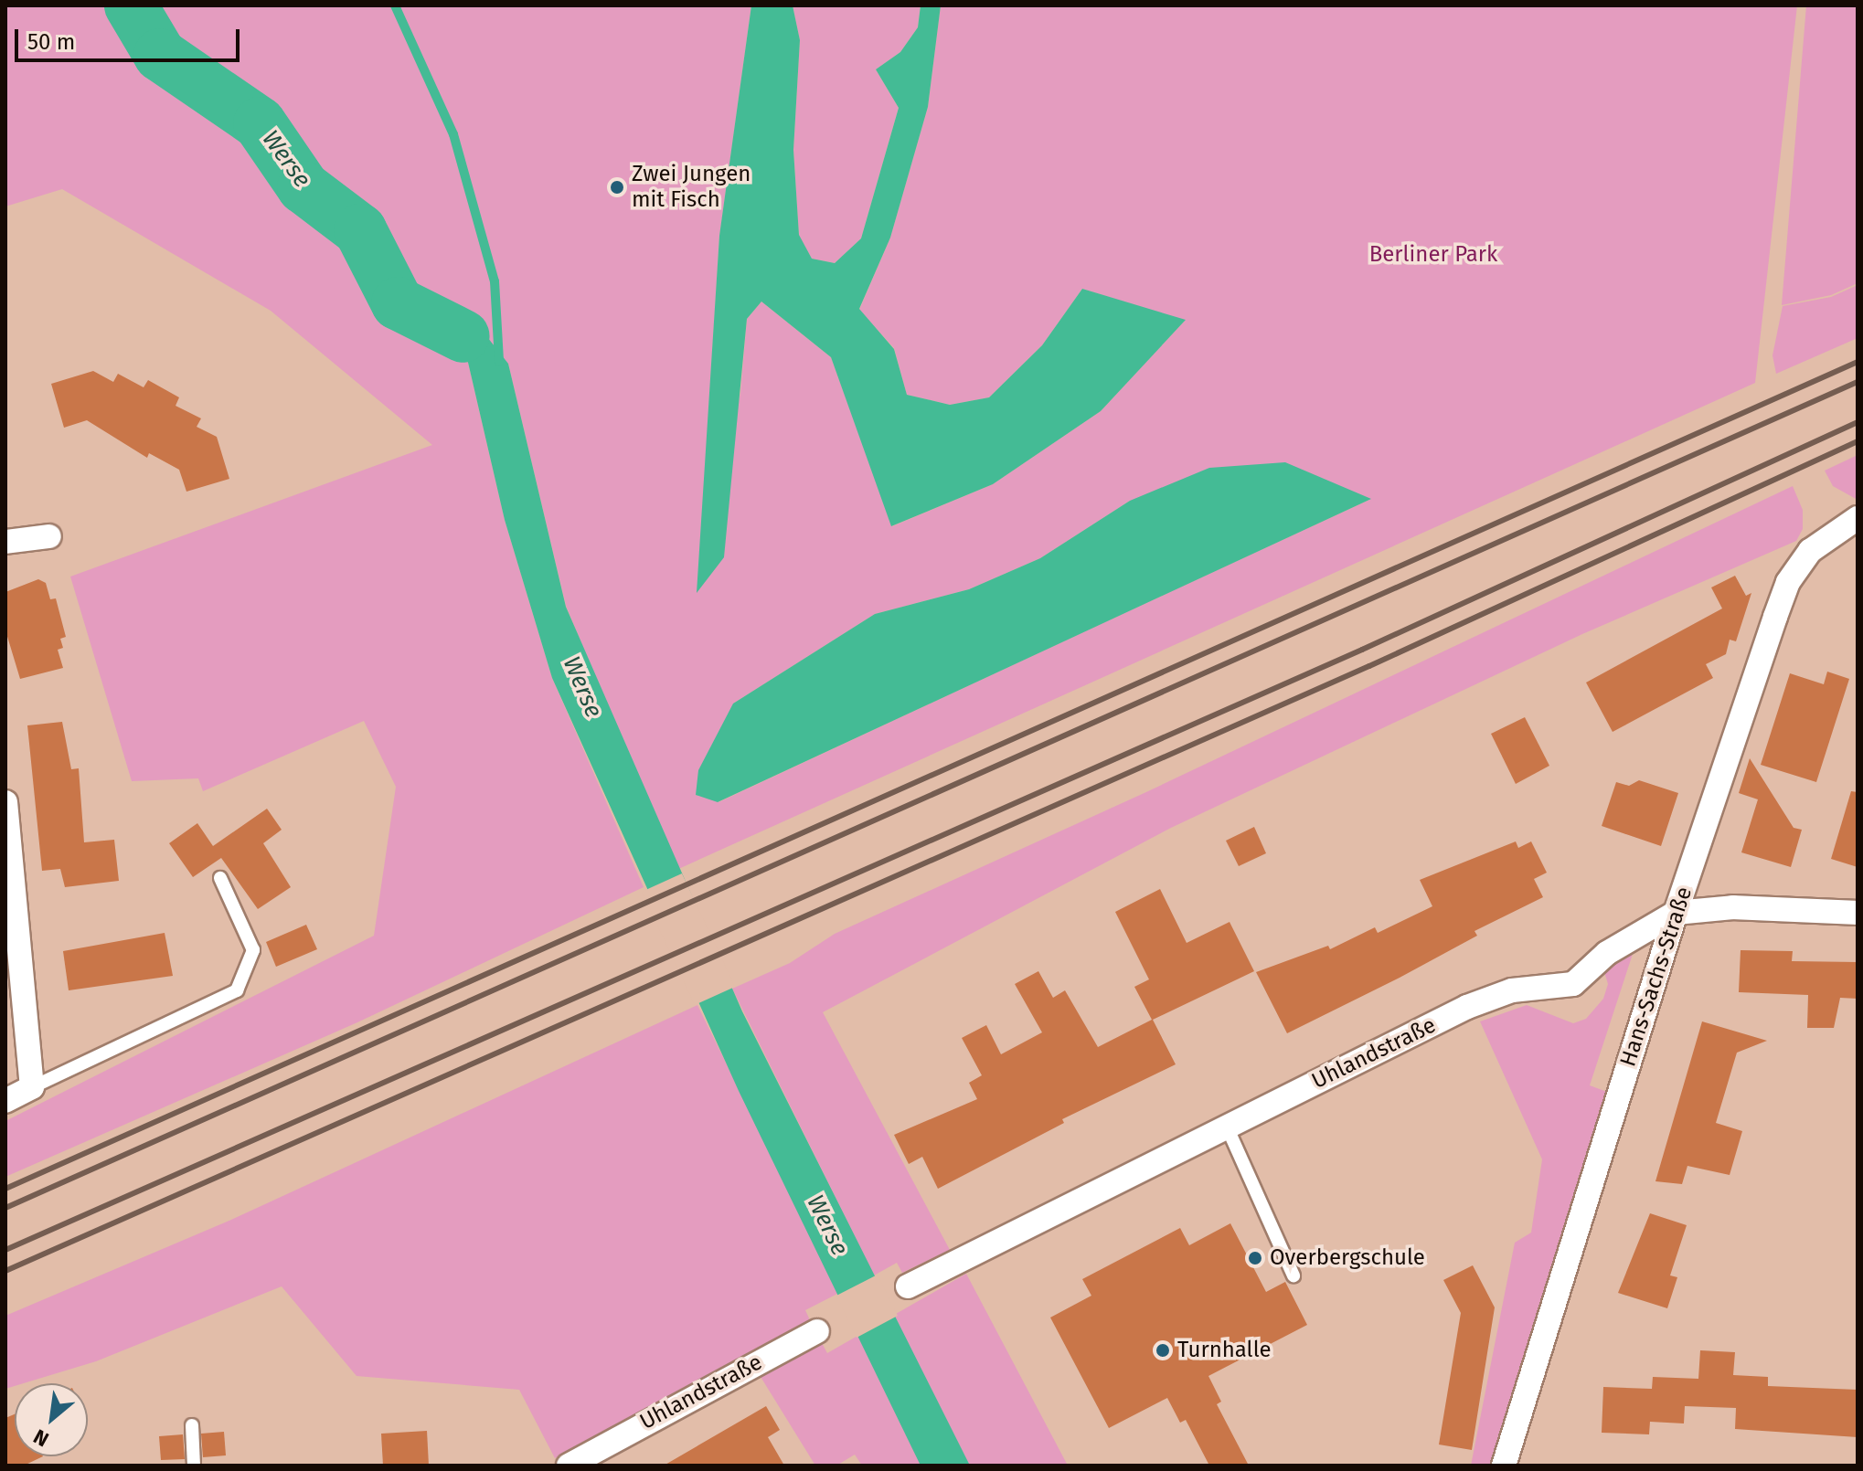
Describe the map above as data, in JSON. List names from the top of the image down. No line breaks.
{"streets":{"street":["Hans-Sachs-Straße","Uhlandstraße"]},"crossings":[["Hans-Sachs-Straße","Uhlandstraße"]],"water":["Werse"],"parks":["Berliner Park"],"places":["Zwei Jungen mit Fisch","Overbergschule","Turnhalle"],"scale_bar":"50 m","north":"bottom left"}
